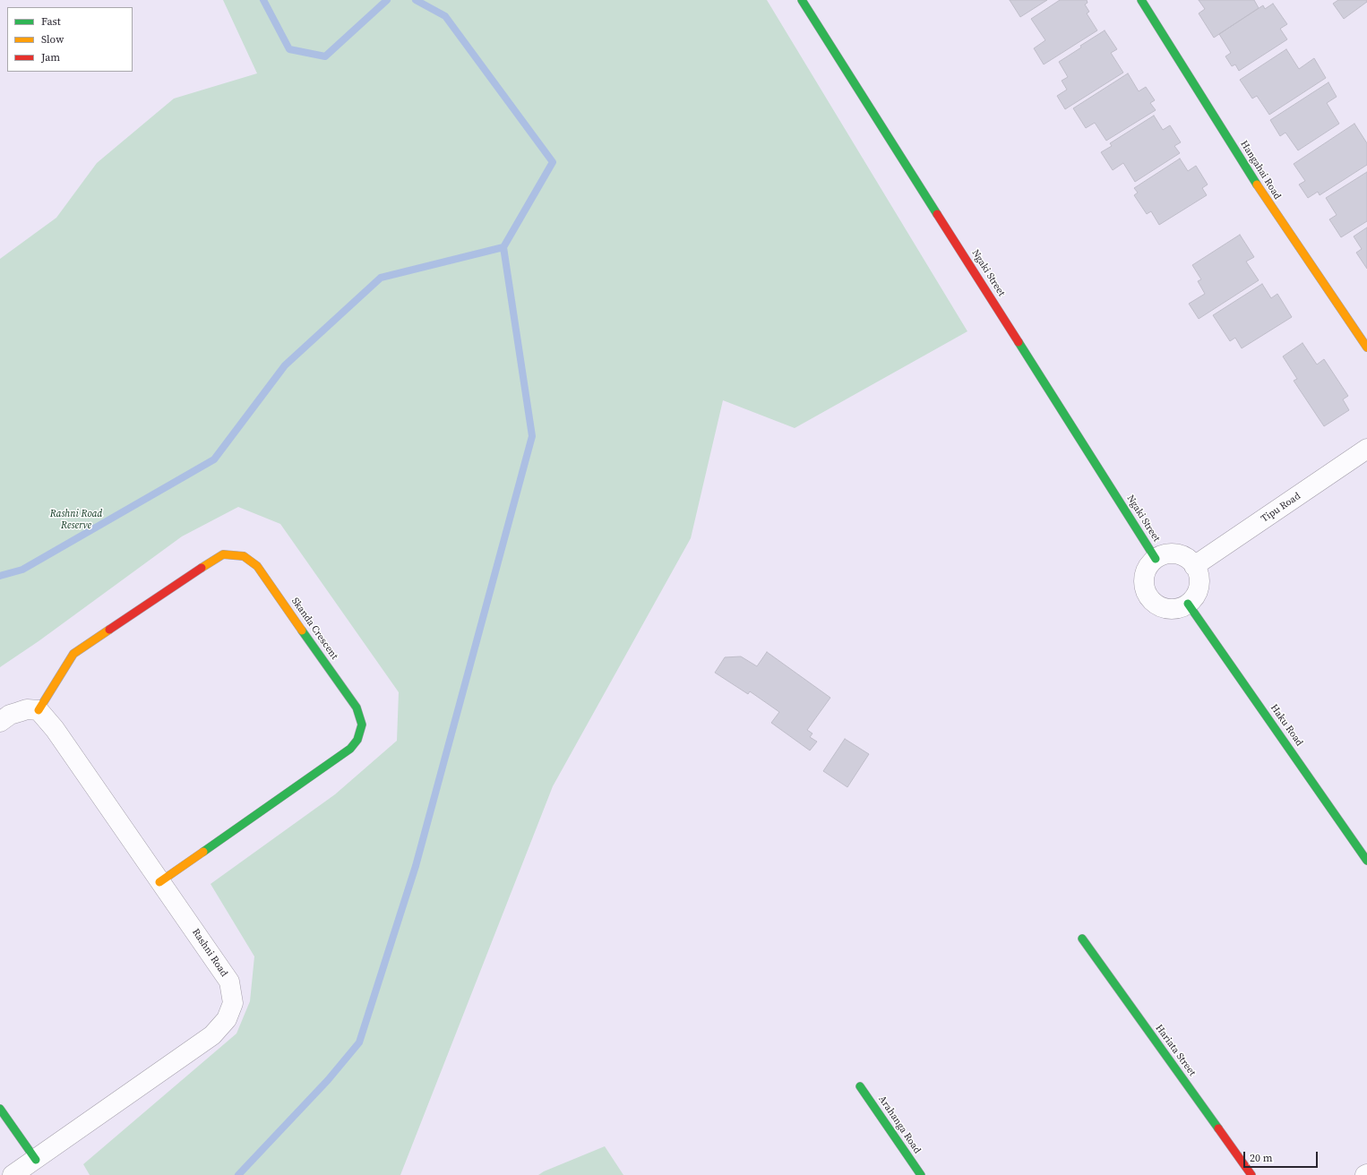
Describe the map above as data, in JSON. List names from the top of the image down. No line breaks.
{"streets":{"street":["Hangahai Road","Ngaki Street","Tipu Road","Skanda Crescent","Haku Road","Rashni Road","Hariata Street","Arahanga Road"]},"crossings":[["Ngaki Street","Tipu Road"],["Ngaki Street","Haku Road"],["Tipu Road","Haku Road"],["Skanda Crescent","Rashni Road"]],"parks":["Rashni Road Reserve"],"legend":["Fast","Slow","Jam"],"scale_bar":"20 m"}
